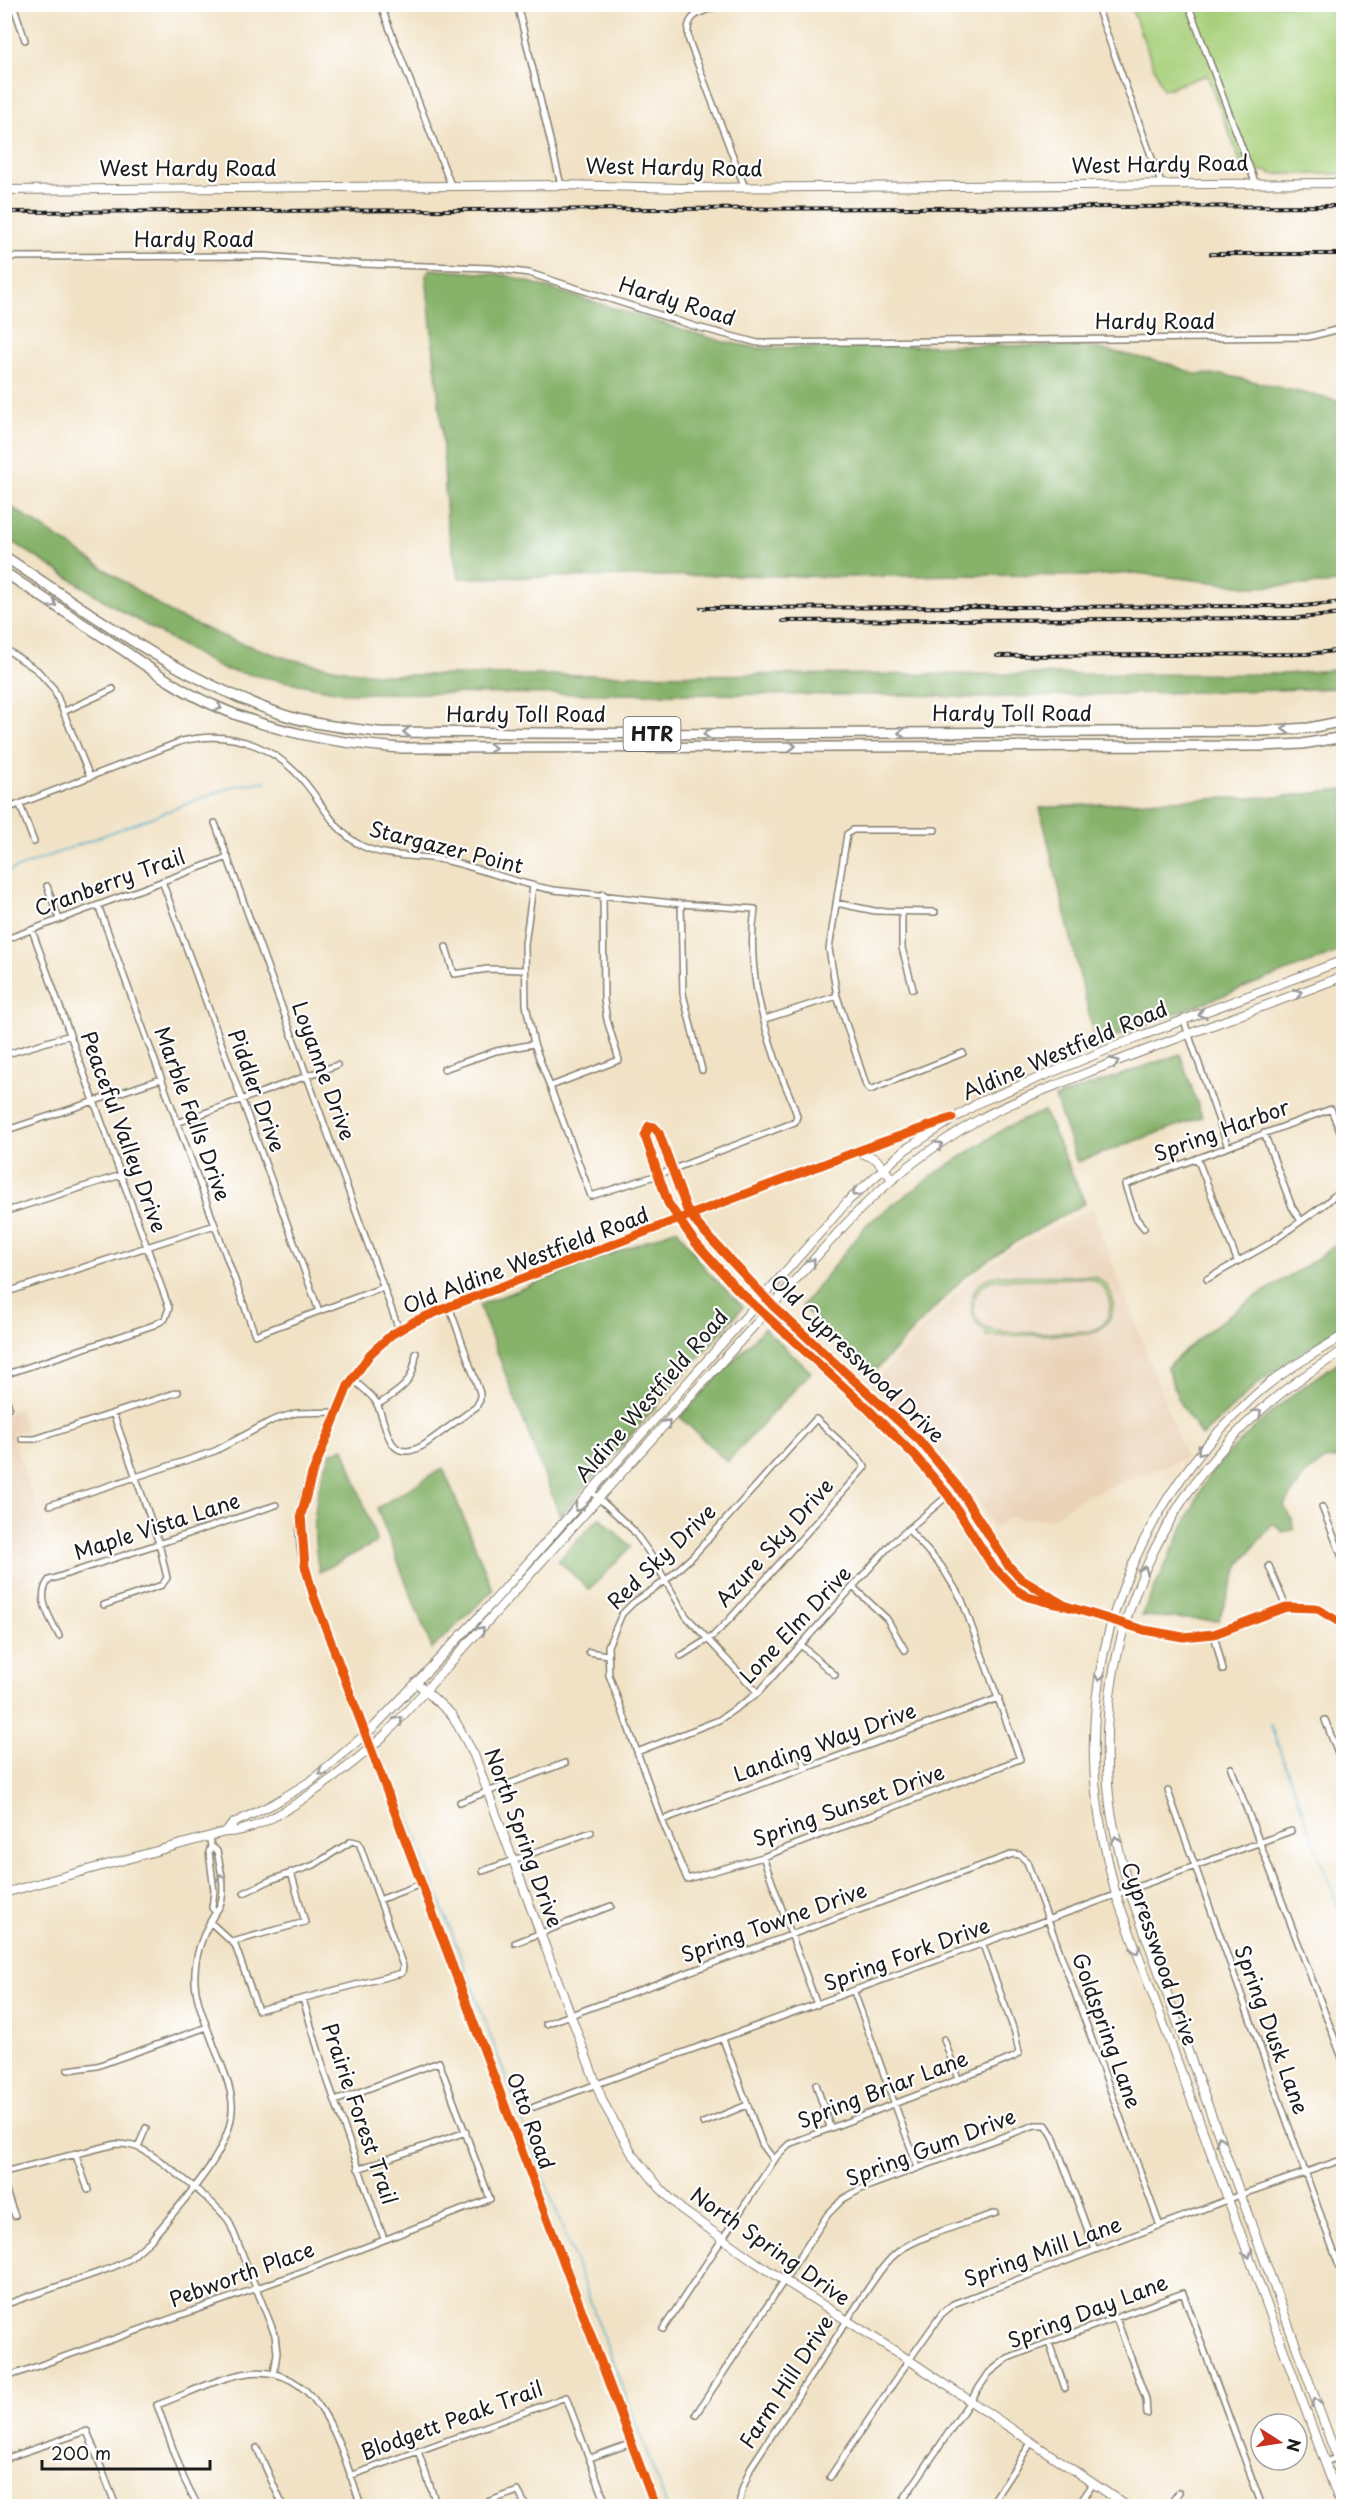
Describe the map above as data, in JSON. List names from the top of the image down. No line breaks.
{"streets":{"highway":["Hardy Toll Road","HTR"],"main road":["West Hardy Road","Aldine Westfield Road","Old Aldine Westfield Road","Old Cypresswood Drive","North Spring Drive","Cypresswood Drive"],"street":["Hardy Road","Stargazer Point","Cranberry Trail","Loyanne Drive","Piddler Drive","Marble Falls Drive","Spring Harbor","Peaceful Valley Drive","Maple Vista Lane","Azure Sky Drive","Red Sky Drive","Lone Elm Drive","Landing Way Drive","Spring Sunset Drive","Spring Towne Drive","Spring Fork Drive","Spring Dusk Lane","Goldspring Lane","Spring Briar Lane","Prairie Forest Trail","Otto Road","Spring Gum Drive","Spring Mill Lane","Pebworth Place","Spring Day Lane","Farm Hill Drive","Blodgett Peak Trail"]},"crossings":[["Cranberry Trail","Loyanne Drive"],["Cranberry Trail","Piddler Drive"],["Cranberry Trail","Marble Falls Drive"],["Cranberry Trail","Peaceful Valley Drive"],["Aldine Westfield Road","Old Aldine Westfield Road"],["Aldine Westfield Road","Old Cypresswood Drive"],["Aldine Westfield Road","North Spring Drive"],["Aldine Westfield Road","Otto Road"],["Loyanne Drive","Old Aldine Westfield Road"],["Piddler Drive","Marble Falls Drive"],["Old Aldine Westfield Road","Old Cypresswood Drive"],["Old Aldine Westfield Road","Otto Road"],["Old Cypresswood Drive","Lone Elm Drive"],["Old Cypresswood Drive","Cypresswood Drive"],["Azure Sky Drive","Red Sky Drive"],["Red Sky Drive","Lone Elm Drive"],["Red Sky Drive","Landing Way Drive"],["Red Sky Drive","Spring Sunset Drive"],["Landing Way Drive","Spring Sunset Drive"],["North Spring Drive","Spring Towne Drive"],["North Spring Drive","Spring Fork Drive"],["North Spring Drive","Spring Briar Lane"],["North Spring Drive","Spring Gum Drive"],["North Spring Drive","Spring Mill Lane"],["North Spring Drive","Spring Day Lane"],["North Spring Drive","Farm Hill Drive"],["Spring Towne Drive","Goldspring Lane"],["Cypresswood Drive","Spring Fork Drive"],["Cypresswood Drive","Spring Mill Lane"],["Spring Fork Drive","Spring Dusk Lane"],["Spring Fork Drive","Goldspring Lane"],["Spring Fork Drive","Spring Briar Lane"],["Spring Dusk Lane","Spring Mill Lane"],["Goldspring Lane","Spring Mill Lane"],["Prairie Forest Trail","Pebworth Place"],["Spring Gum Drive","Spring Mill Lane"]],"scale_bar":"200 m","north":"right"}
